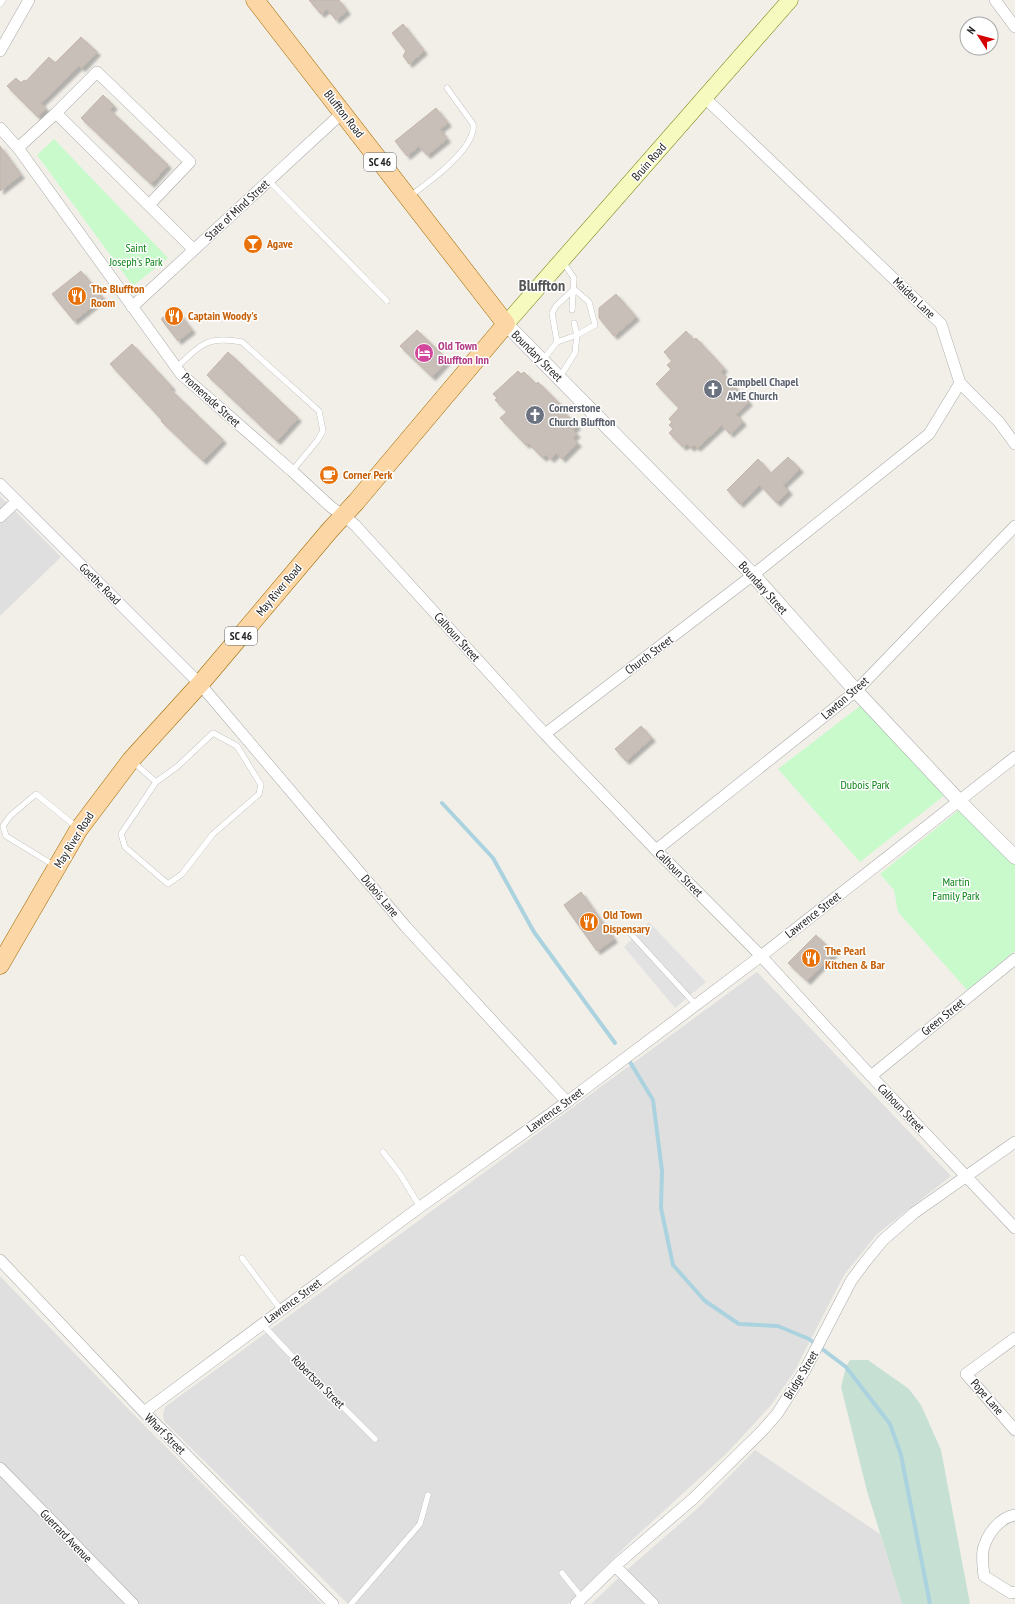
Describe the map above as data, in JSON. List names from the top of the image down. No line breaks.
{"streets":{"main road":["Bluffton Road","SC 46","Bruin Road","May River Road"],"street":["State of Mind Street","Maiden Lane","Boundary Street","Promenade Street","Goethe Road","Calhoun Street","Church Street","Lawton Street","Dubois Lane","Lawrence Street","Green Street","Bridge Street","Pope Lane","Wharf Street","Guerrard Avenue"],"lane":["Robertson Street"]},"crossings":[["Bluffton Road","Bruin Road"],["Bluffton Road","State of Mind Street"],["Bluffton Road","Boundary Street"],["Bluffton Road","May River Road"],["Bruin Road","Maiden Lane"],["Bruin Road","Boundary Street"],["Bruin Road","May River Road"],["State of Mind Street","Promenade Street"],["Boundary Street","May River Road"],["Boundary Street","Church Street"],["Boundary Street","Lawton Street"],["Boundary Street","Lawrence Street"],["Promenade Street","May River Road"],["Promenade Street","Calhoun Street"],["Goethe Road","May River Road"],["Goethe Road","Dubois Lane"],["May River Road","Calhoun Street"],["May River Road","Dubois Lane"],["Calhoun Street","Church Street"],["Calhoun Street","Lawton Street"],["Calhoun Street","Lawrence Street"],["Calhoun Street","Green Street"],["Calhoun Street","Bridge Street"],["Dubois Lane","Lawrence Street"],["Lawrence Street","Robertson Street"],["Lawrence Street","Wharf Street"]],"districts":["Bluffton"],"parks":["Saint Joseph's Park","Dubois Park","Martin Family Park"],"places":{"bar":["Agave"],"restaurant":["The Bluffton Room","Captain Woody's","Old Town Dispensary","The Pearl Kitchen & Bar"],"hotel":["Old Town Bluffton Inn"],"church":["Campbell Chapel AME Church","Cornerstone Church Bluffton"],"cafe":["Corner Perk"]},"north":"top left"}
